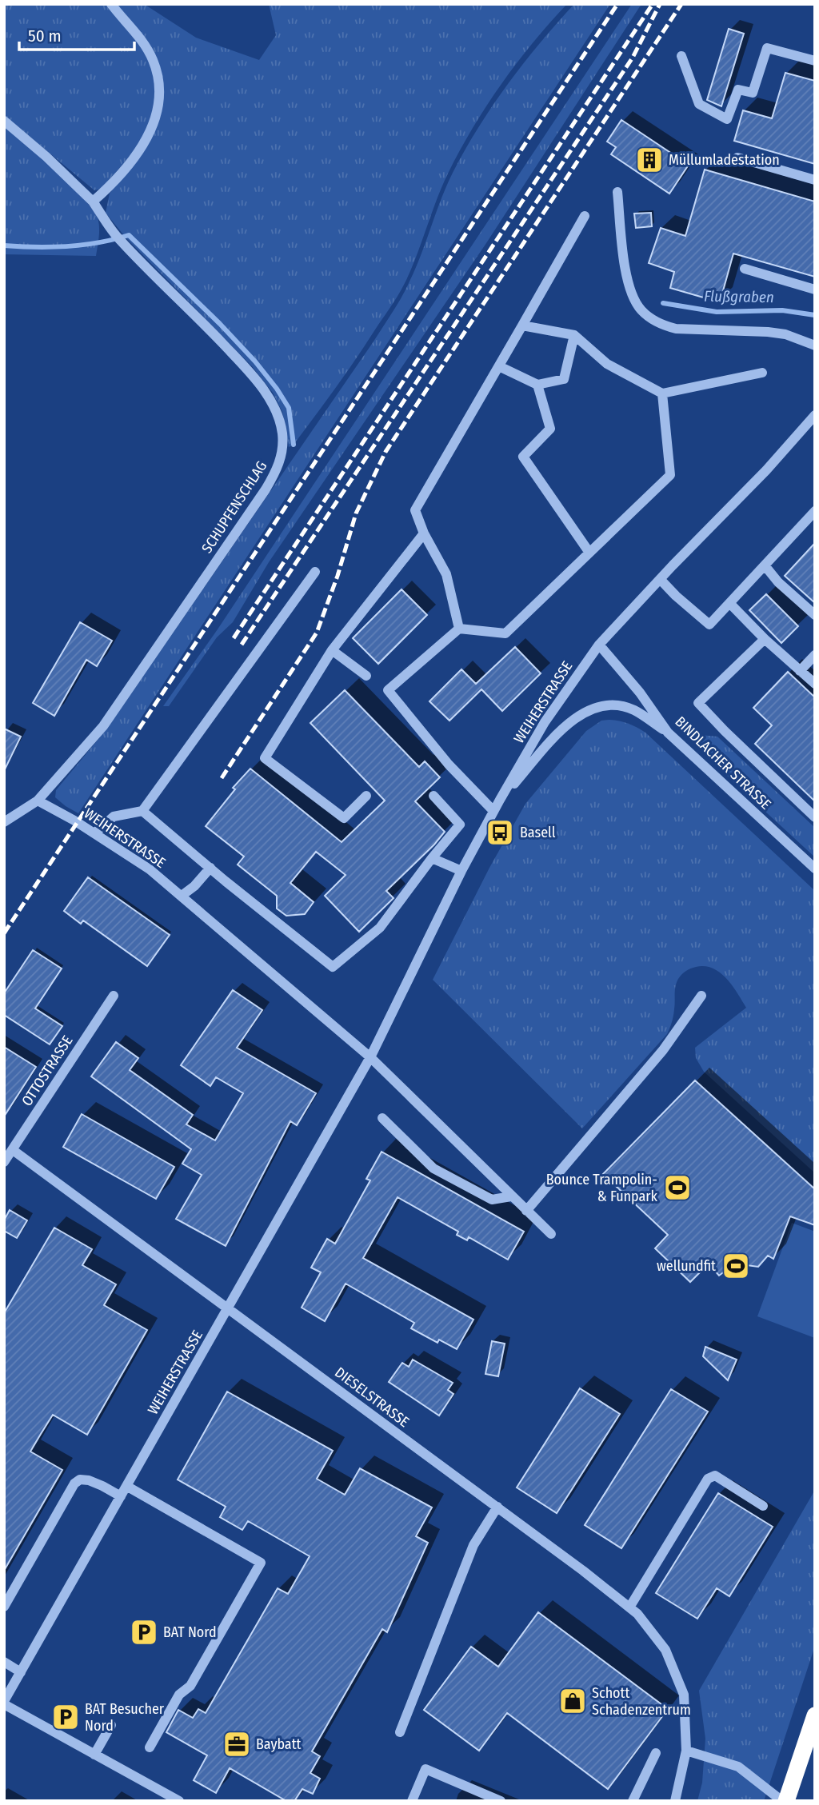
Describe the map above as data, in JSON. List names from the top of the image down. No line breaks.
{"streets":{"street":["SCHUPFENSCHLAG","WEIHERSTRASSE","BINDLACHER STRASSE","OTTOSTRASSE","DIESELSTRASSE"]},"crossings":[["SCHUPFENSCHLAG","WEIHERSTRASSE"],["WEIHERSTRASSE","BINDLACHER STRASSE"],["WEIHERSTRASSE","DIESELSTRASSE"],["OTTOSTRASSE","DIESELSTRASSE"]],"water":["Flußgraben"],"places":{"building":["Müllumladestation"],"bus stop":["Basell"],"sports":["Bounce Trampolin- & Funpark","wellundfit"],"parking":["BAT Nord","BAT Besucher Nord"],"shop":["Schott Schadenzentrum"],"office":["Baybatt"]},"scale_bar":"50 m"}
